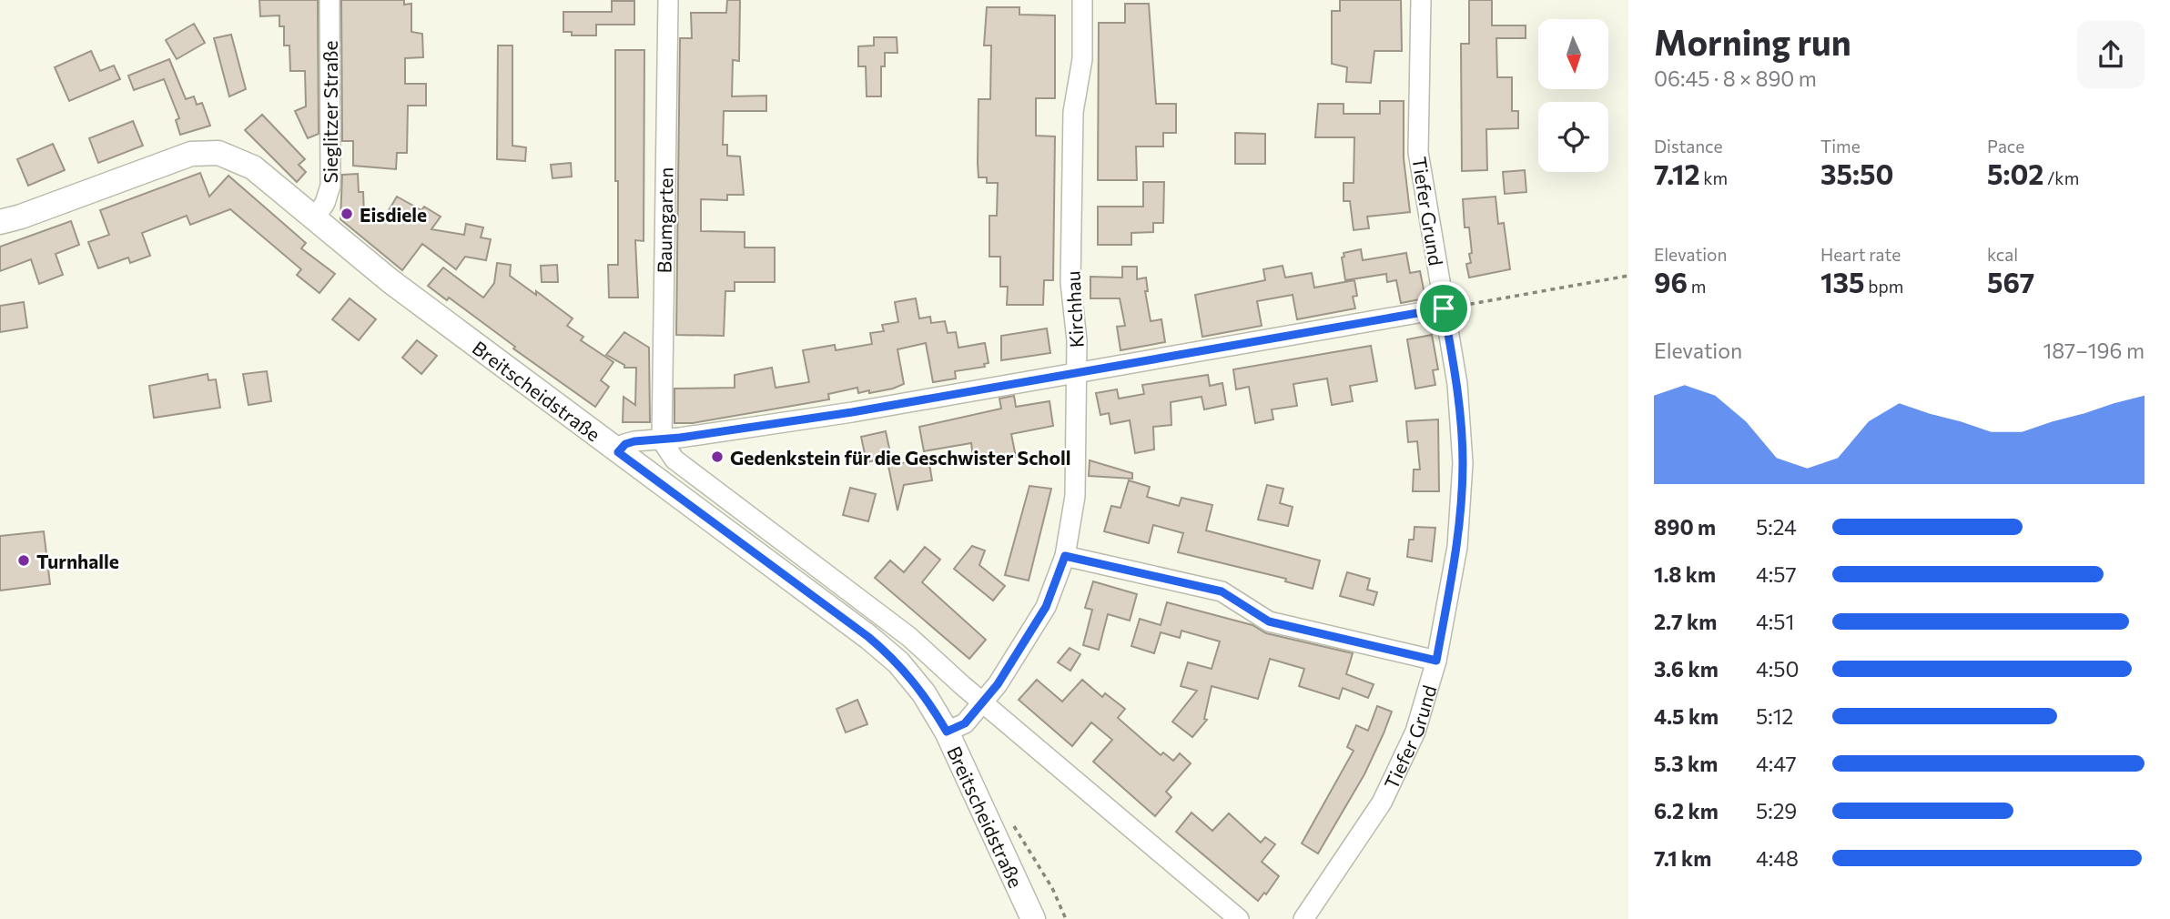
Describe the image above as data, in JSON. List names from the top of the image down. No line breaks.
{"streets":{"street":["Sieglitzer Straße","Tiefer Grund","Baumgarten","Kirchhau","Breitscheidstraße"]},"crossings":[["Sieglitzer Straße","Breitscheidstraße"],["Kirchhau","Breitscheidstraße"]],"places":["Eisdiele","Gedenkstein für die Geschwister Scholl","Turnhalle"],"north":"bottom","page":{"heading":["Morning run","06:45 · 8 × 890 m"],"stats":[["Distance","7.12 km"],["Time","35:50"],["Pace","5:02 /km"],["Elevation","96 m"],["Heart rate","135 bpm"],["kcal","567"]],"chart":["Elevation","187–196 m"],"list":[{"name":"890 m","note":"5:24"},{"name":"1.8 km","note":"4:57"},{"name":"2.7 km","note":"4:51"},{"name":"3.6 km","note":"4:50"},{"name":"4.5 km","note":"5:12"},{"name":"5.3 km","note":"4:47"},{"name":"6.2 km","note":"5:29"},{"name":"7.1 km","note":"4:48"}]}}
